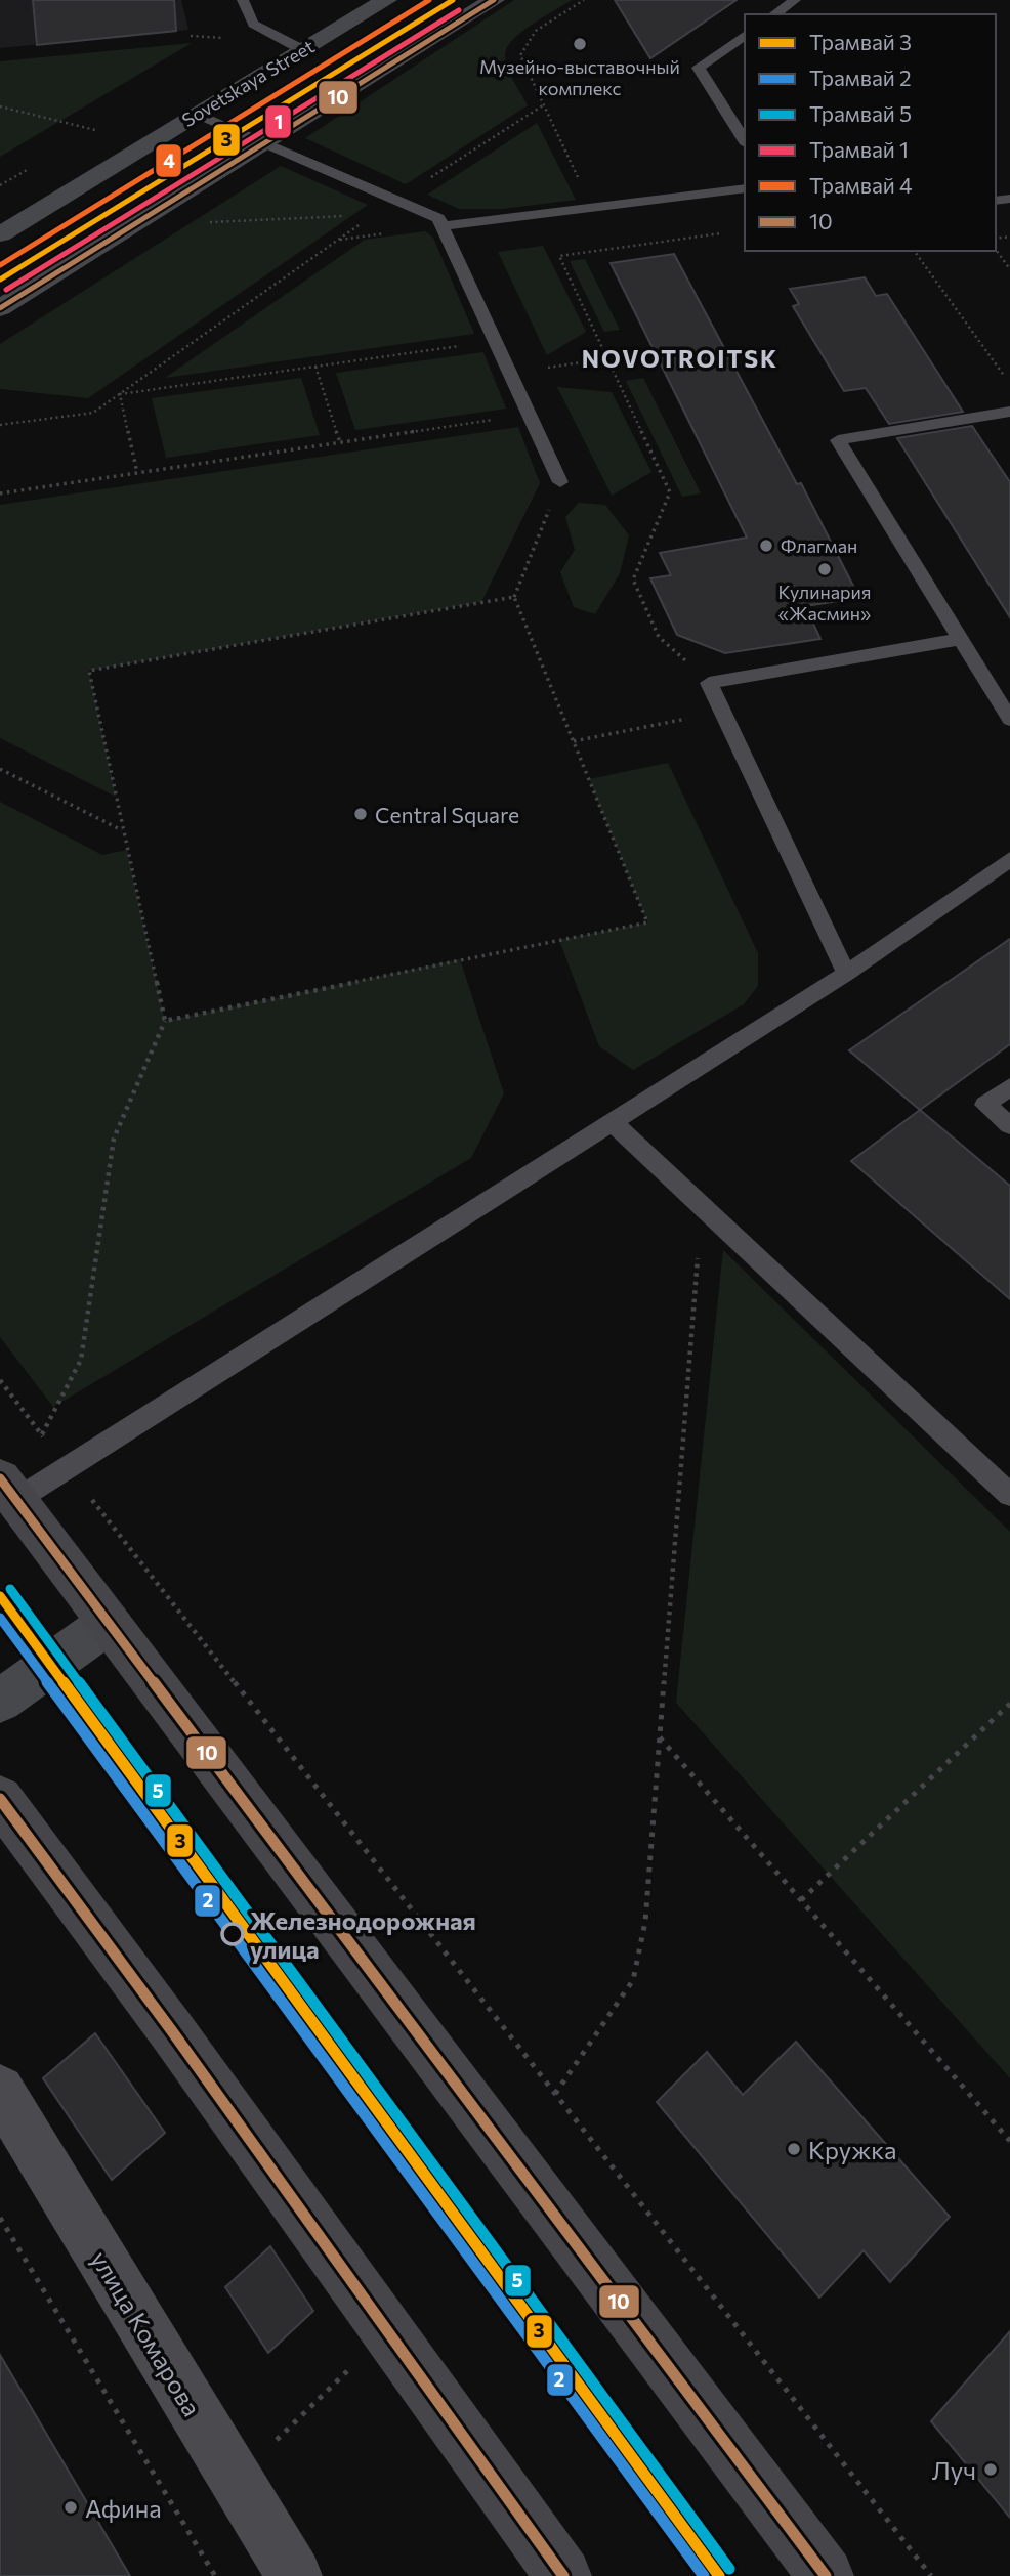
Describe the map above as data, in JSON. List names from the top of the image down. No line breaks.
{"streets":{"main road":["Sovetskaya Street"],"street":["улица Комарова"]},"districts":["NOVOTROITSK"],"places":["Музейно-выставочный комплекс","Флагман","Кулинария «Жасмин»","Central Square","Железнодорожная улица","Кружка","Луч","Афина"],"lines":["tram line 3","tram line 4","transit line 10","tram line 1","tram line 5","tram line 2"],"legend":["Трамвай 3","Трамвай 2","Трамвай 5","Трамвай 1","Трамвай 4","10"]}
